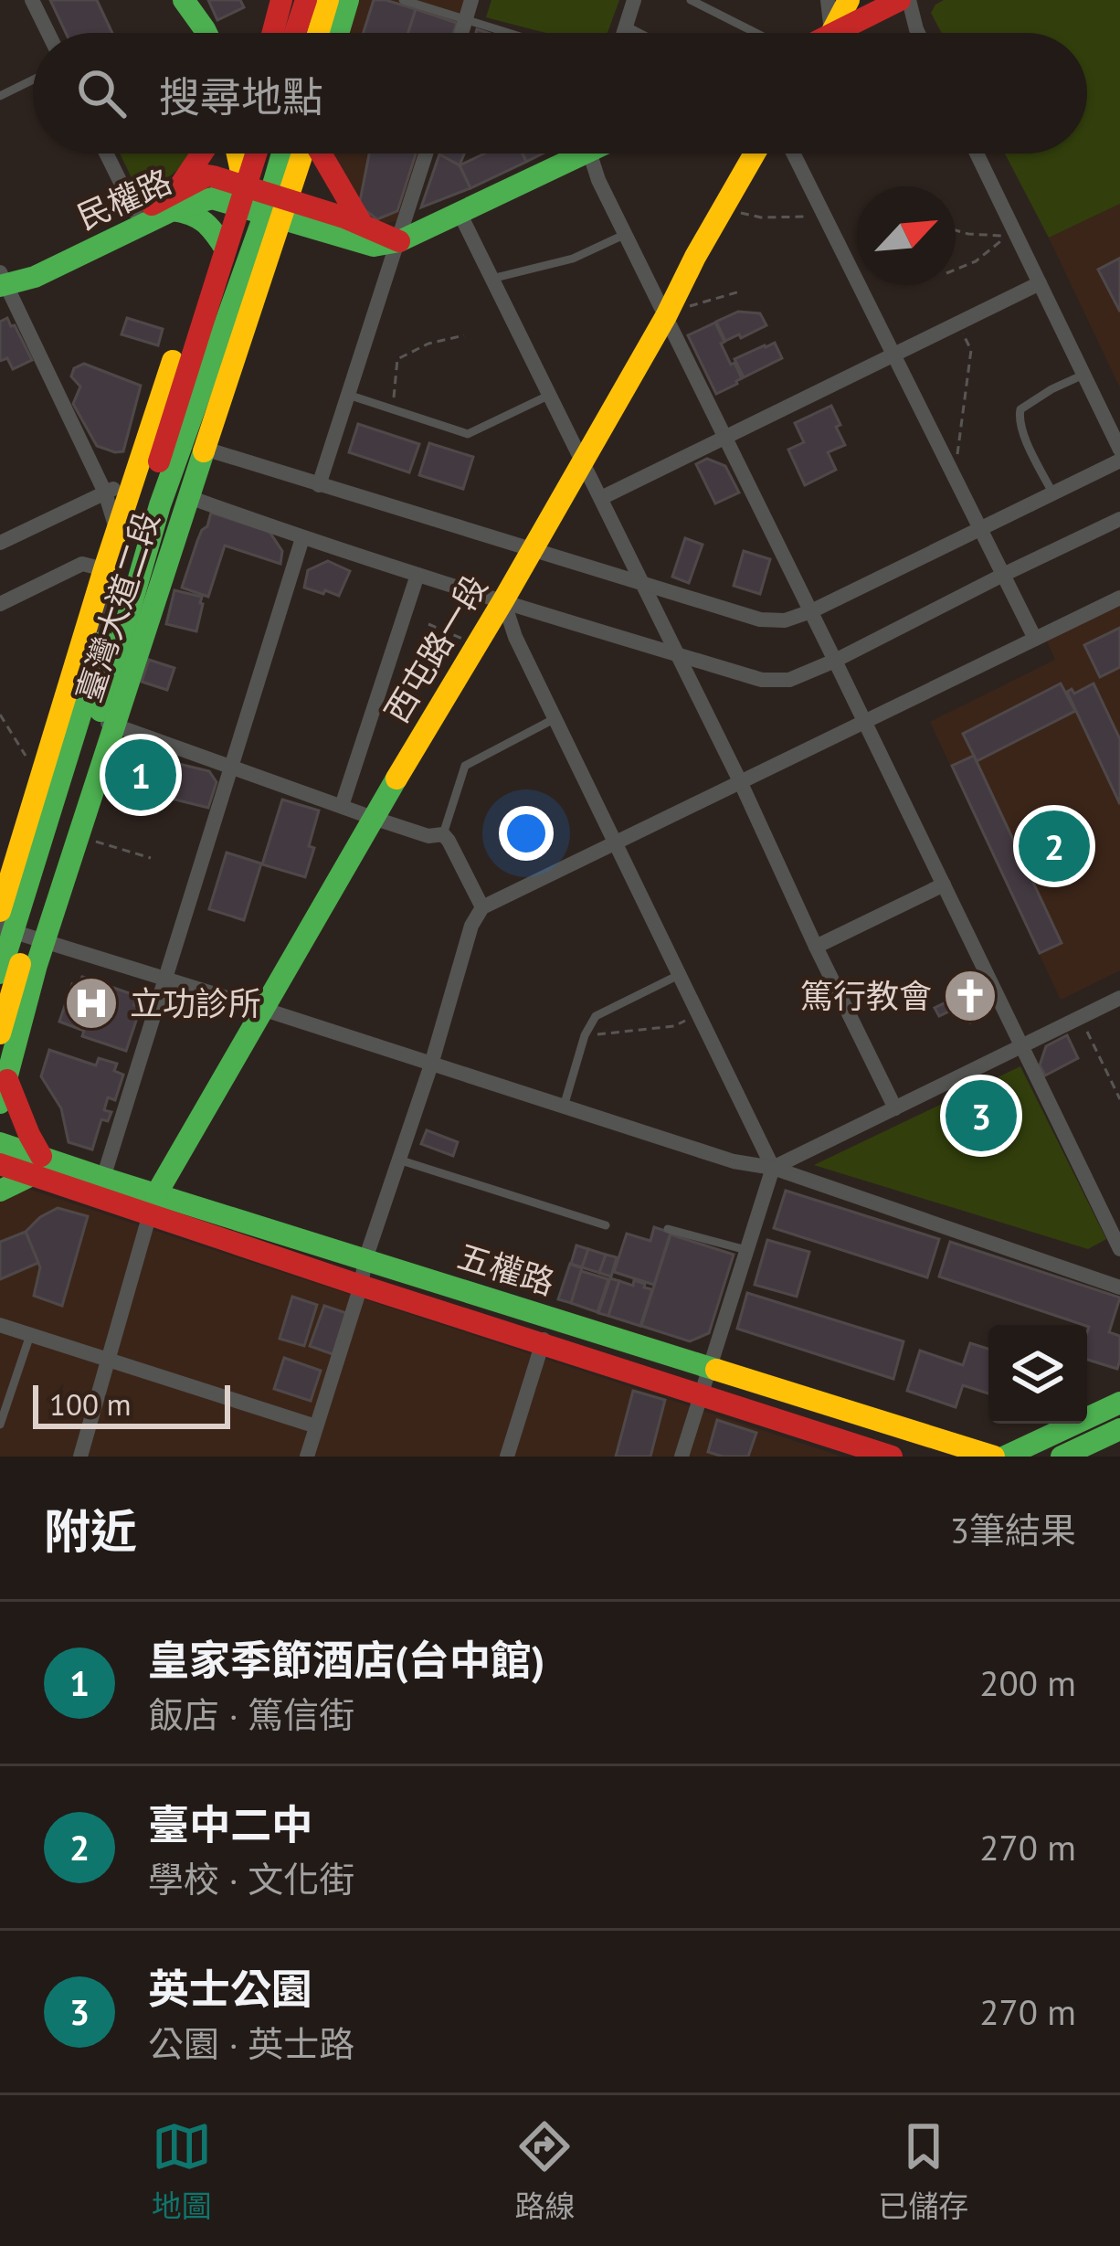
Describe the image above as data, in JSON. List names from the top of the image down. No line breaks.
{"streets":{"main road":["民權路","臺灣大道二段","西屯路一段","五權路"]},"crossings":[["民權路","臺灣大道二段"],["西屯路一段","五權路"]],"places":{"church":["篤行教會"],"hospital":["立功診所"]},"scale_bar":"100 m","north":"top right","page":{"search":"搜尋地點","pins":["1","2","3"],"scale":"100 m","heading":["附近","3筆結果"],"list":[{"mark":"1","name":"皇家季節酒店(台中館)","note":"飯店 · 篤信街","value":"200 m"},{"mark":"2","name":"臺中二中","note":"學校 · 文化街","value":"270 m"},{"mark":"3","name":"英士公園","note":"公園 · 英士路","value":"270 m"}],"nav":["地圖","路線","已儲存"]}}
